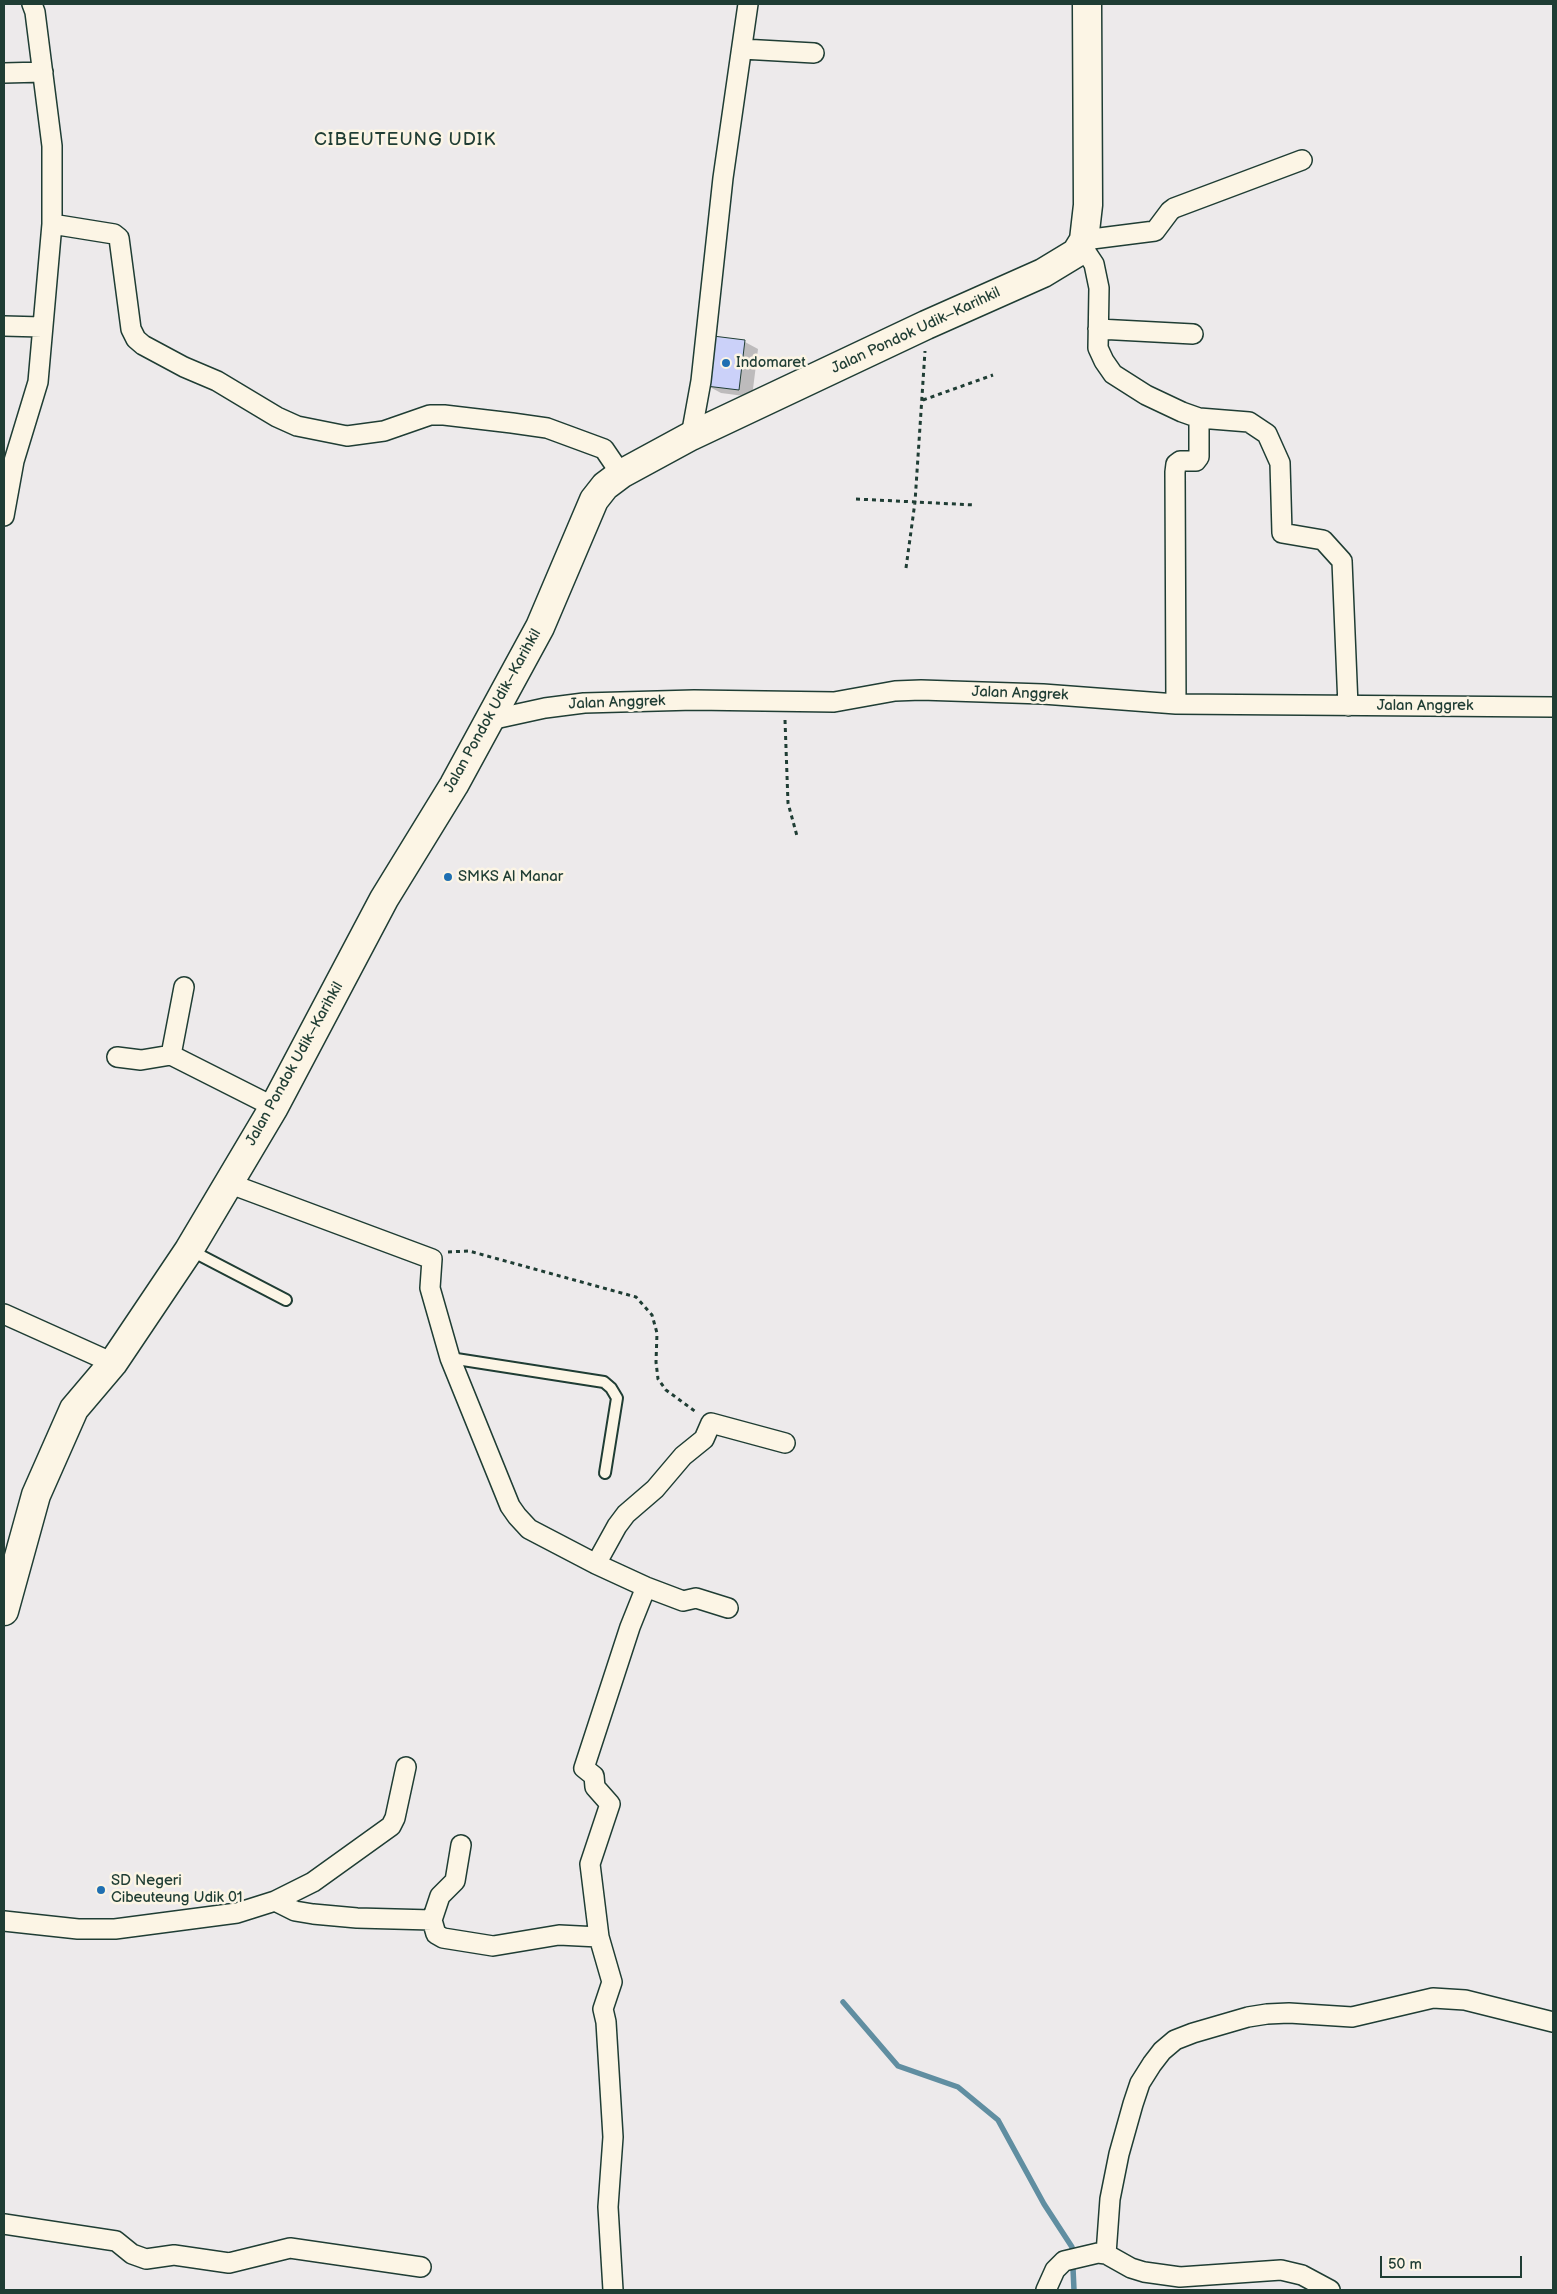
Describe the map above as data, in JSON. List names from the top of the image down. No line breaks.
{"streets":{"street":["Jalan Pondok Udik–Karihkil","Jalan Anggrek"]},"crossings":[["Jalan Pondok Udik–Karihkil","Jalan Anggrek"]],"districts":["CIBEUTEUNG UDIK"],"places":["Indomaret","SMKS Al Manar","SD Negeri Cibeuteung Udik 01"],"scale_bar":"50 m"}
